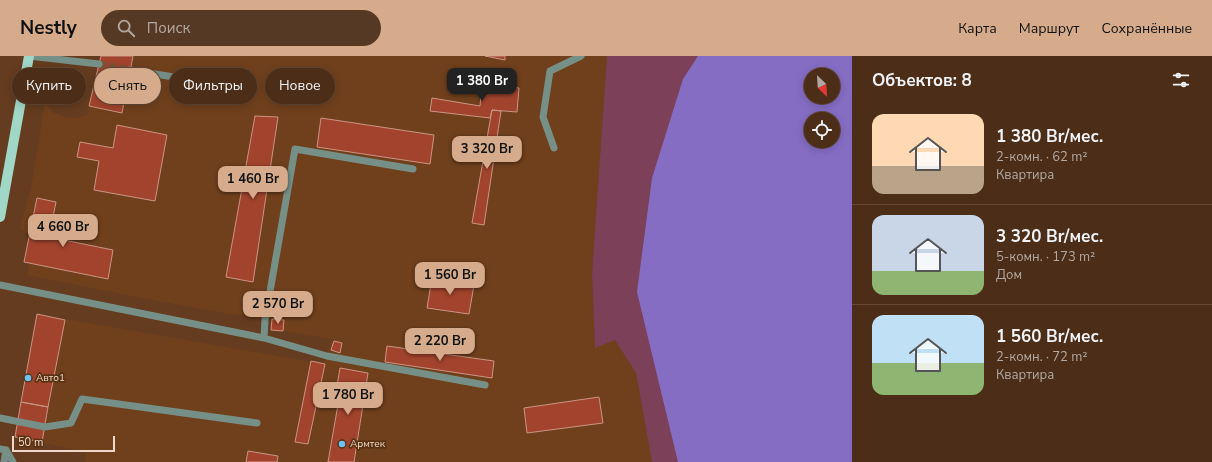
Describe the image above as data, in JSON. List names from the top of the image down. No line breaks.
{"places":["Авто1","Армтек"],"scale_bar":"50 m","north":"bottom right","page":{"header":"Nestly","search":"Поиск","nav":["Карта","Маршрут","Сохранённые"],"heading":"Объектов: 8","price":["1 380 Br","3 320 Br","1 460 Br","4 660 Br","1 560 Br","2 570 Br","2 220 Br","1 780 Br"],"chip":["Купить","Снять","Фильтры","Новое"],"list":[{"name":"1 380 Br/мес.","note":"2-комн. · 62 m² · Квартира"},{"name":"3 320 Br/мес.","note":"5-комн. · 173 m² · Дом"},{"name":"1 560 Br/мес.","note":"2-комн. · 72 m² · Квартира"}],"scale":"50 m"}}
